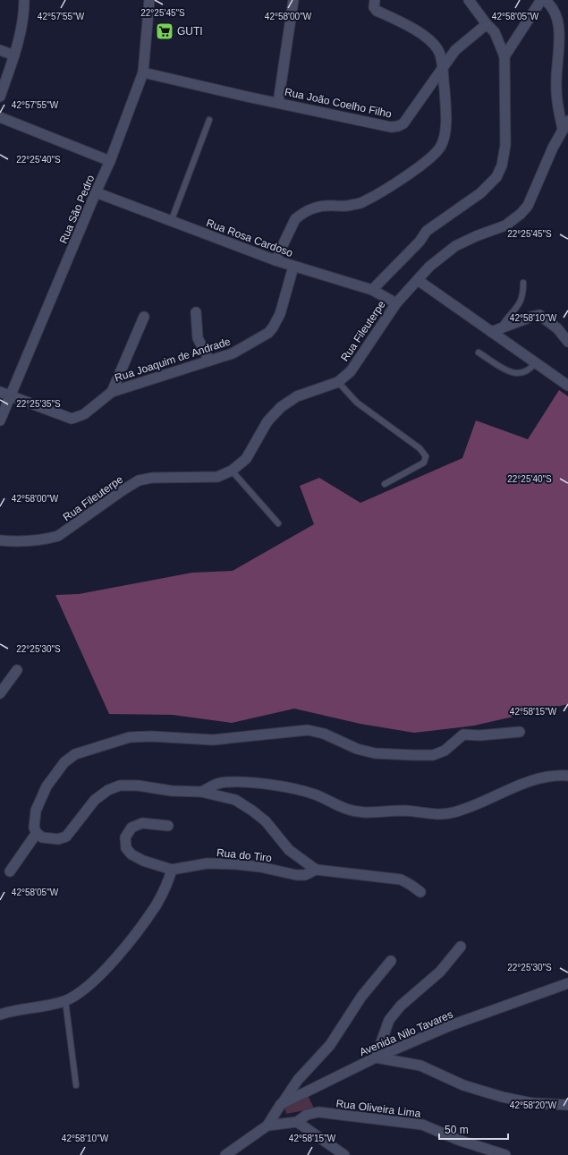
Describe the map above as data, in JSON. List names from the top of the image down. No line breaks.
{"streets":{"street":["Rua João Coelho Filho","Rua São Pedro","Rua Rosa Cardoso","Rua Fileuterpe","Rua Joaquim de Andrade","Rua do Tiro","Avenida Nilo Tavares","Rua Oliveira Lima"]},"crossings":[["Rua João Coelho Filho","Rua São Pedro"],["Rua São Pedro","Rua Rosa Cardoso"],["Rua São Pedro","Rua Joaquim de Andrade"],["Rua Rosa Cardoso","Rua Fileuterpe"],["Rua Rosa Cardoso","Rua Joaquim de Andrade"]],"places":{"supermarket":["GUTI"]},"scale_bar":"50 m","coordinates":["22°25'45\"S","42°57'55\"W","42°58'00\"W","42°58'05\"W","22°25'40\"S","42°58'10\"W","22°25'35\"S","22°25'30\"S","42°58'15\"W","42°58'20\"W"]}
